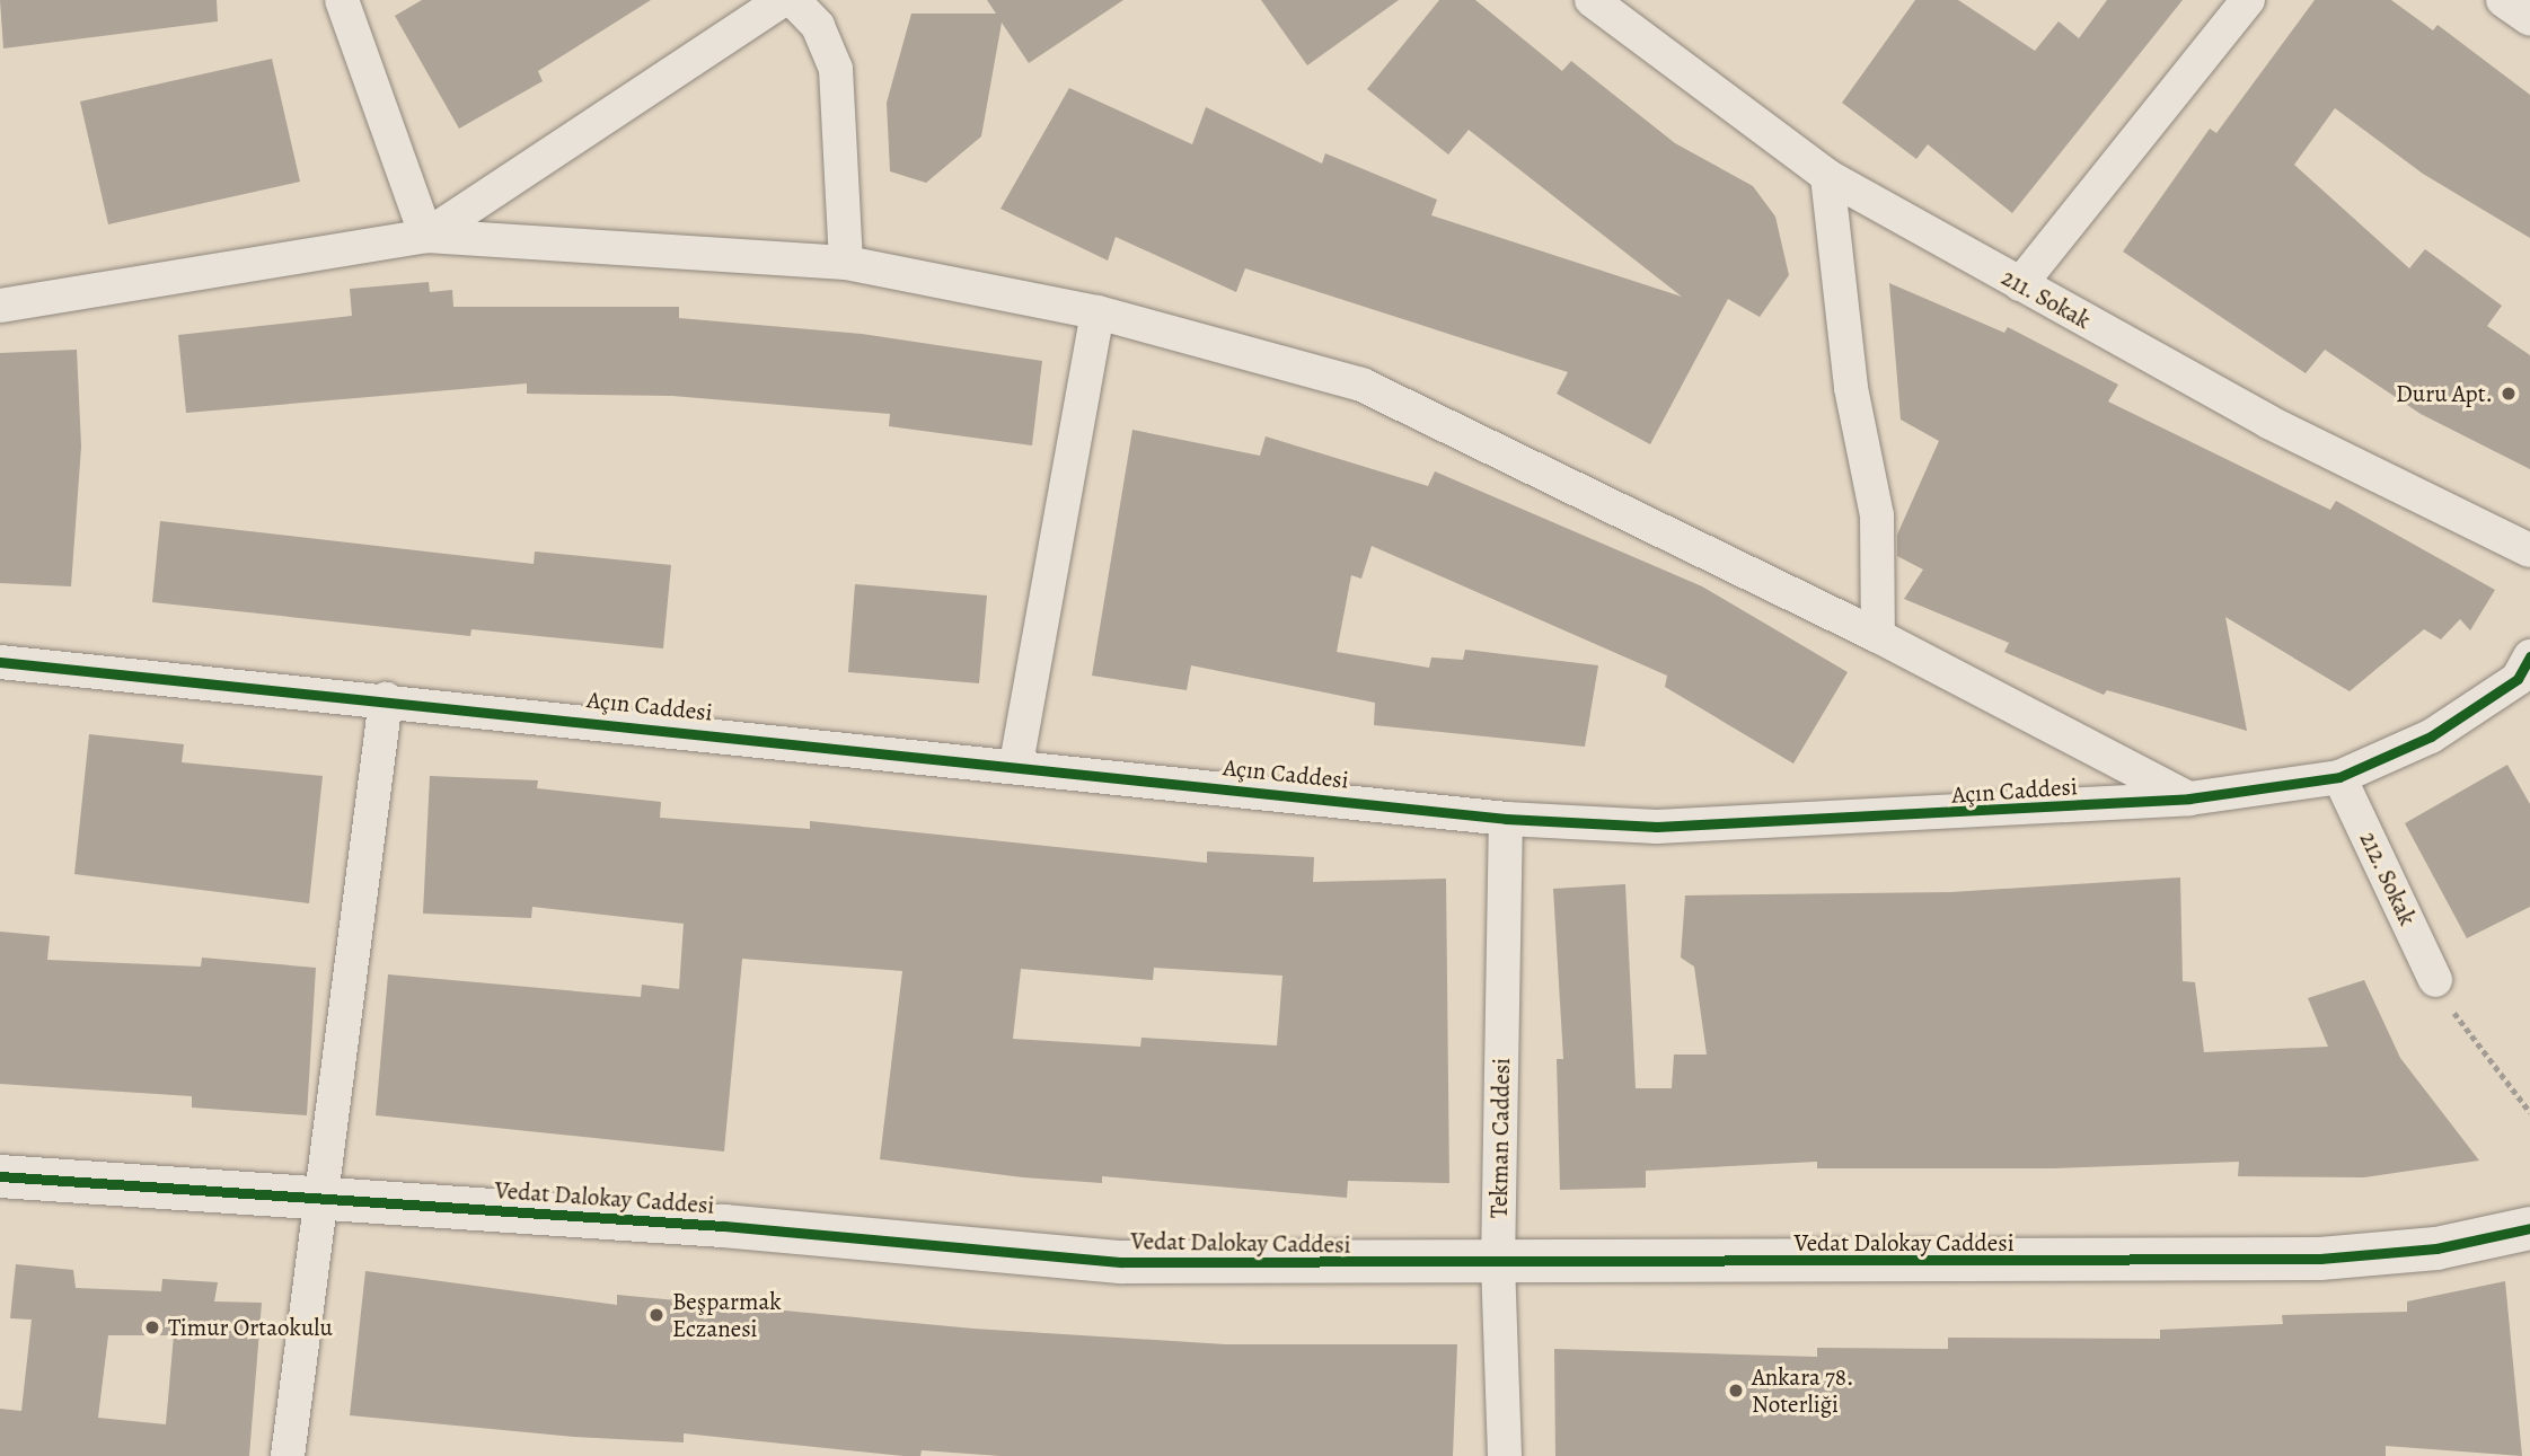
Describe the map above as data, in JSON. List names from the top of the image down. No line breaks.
{"streets":{"street":["211. Sokak","Açın Caddesi","212. Sokak","Tekman Caddesi","Vedat Dalokay Caddesi"]},"crossings":[["Açın Caddesi","212. Sokak"],["Açın Caddesi","Tekman Caddesi"],["Tekman Caddesi","Vedat Dalokay Caddesi"]],"places":["Duru Apt.","Beşparmak Eczanesi","Timur Ortaokulu","Ankara 78. Noterliği"]}
